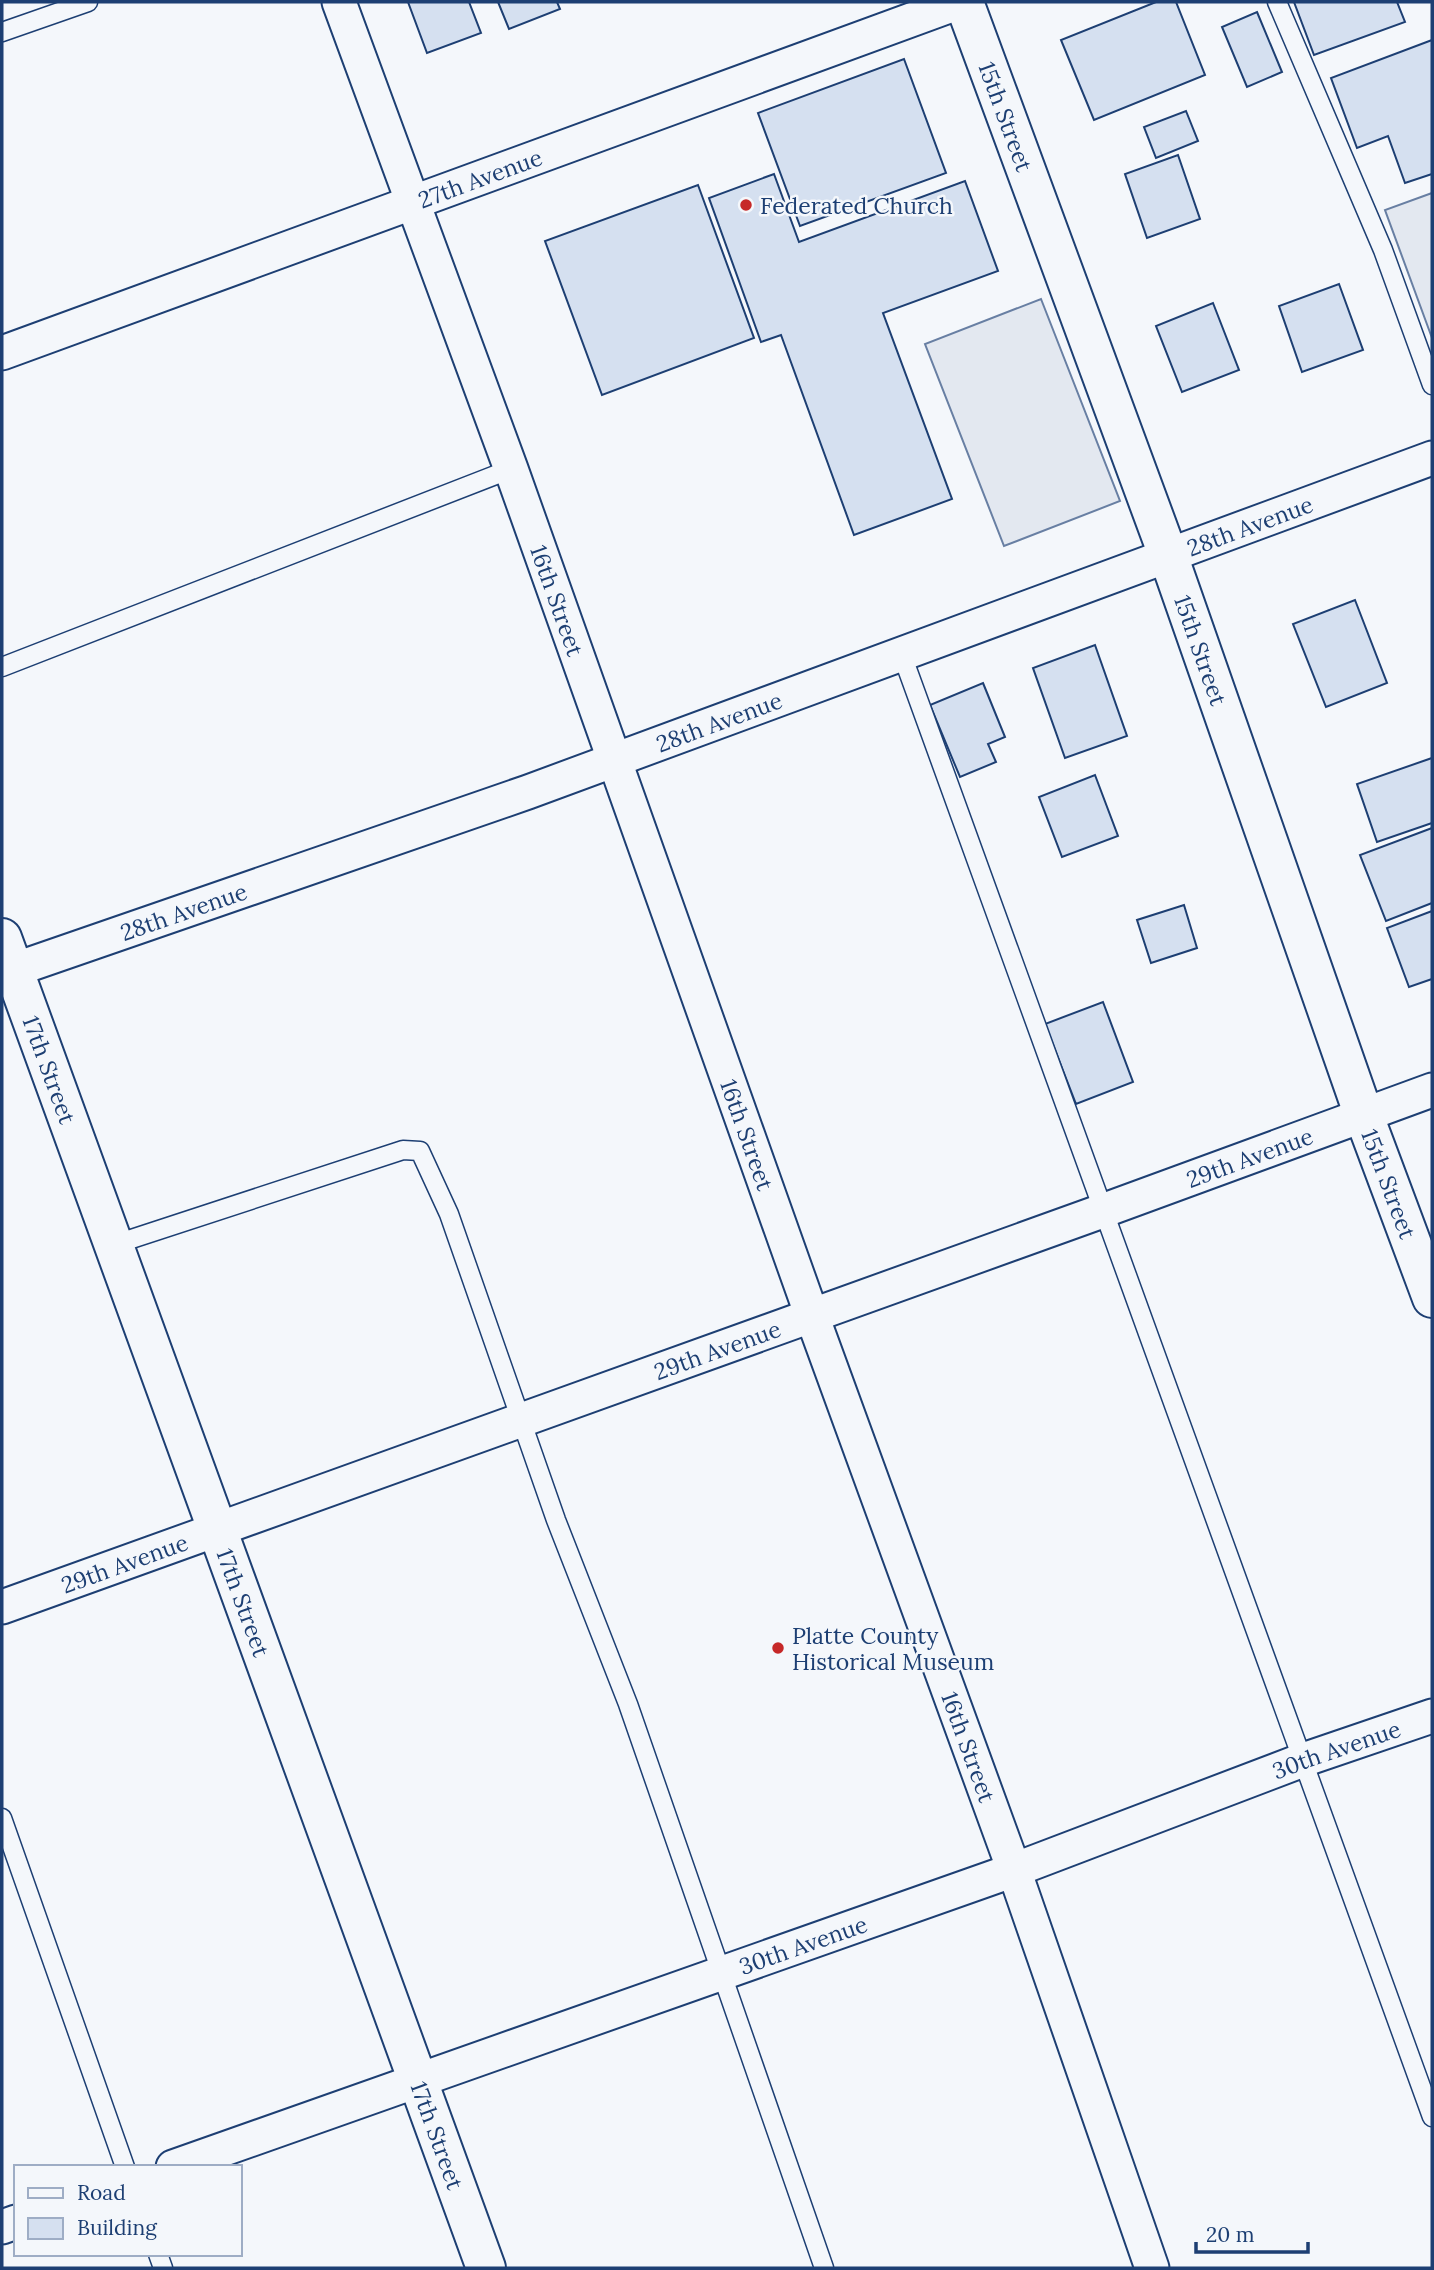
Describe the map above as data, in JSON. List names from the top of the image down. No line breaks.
{"streets":{"street":["15th Street","27th Avenue","28th Avenue","16th Street","17th Street","29th Avenue","30th Avenue"]},"crossings":[["15th Street","27th Avenue"],["15th Street","28th Avenue"],["15th Street","29th Avenue"],["27th Avenue","16th Street"],["28th Avenue","16th Street"],["28th Avenue","17th Street"],["16th Street","29th Avenue"],["16th Street","30th Avenue"],["17th Street","29th Avenue"],["17th Street","30th Avenue"]],"places":["Federated Church","Platte County Historical Museum"],"legend":["Road","Building"],"scale_bar":"20 m"}
